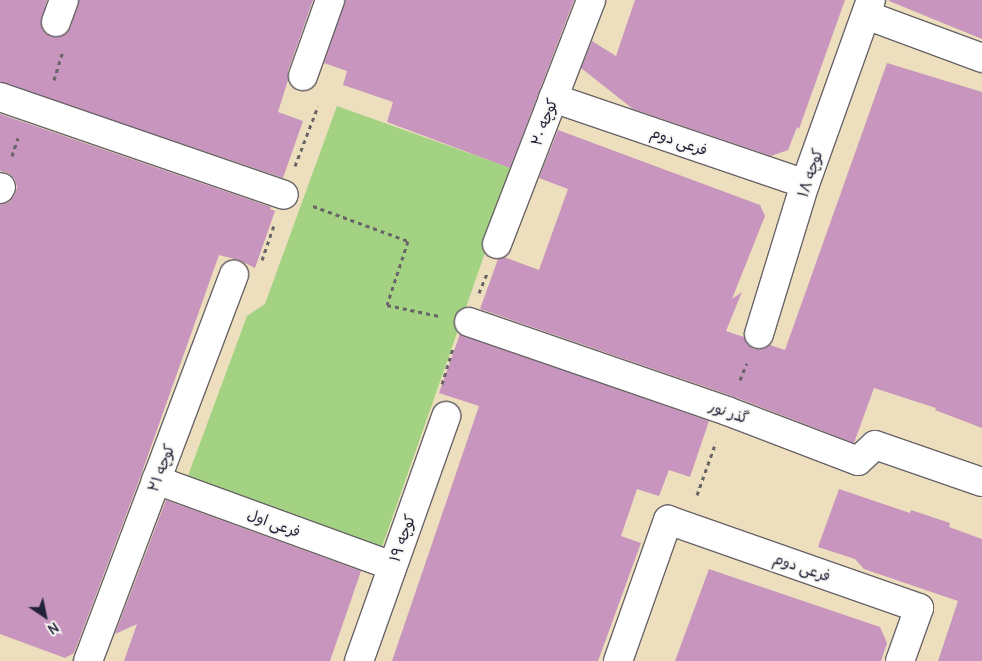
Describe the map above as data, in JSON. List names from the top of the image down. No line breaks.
{"streets":{"street":["کوچه ۲۰","فرعی دوم","کوچه ۱۸","گذر نور","کوچه ۲۱","فرعی اول","کوچه ۱۹"]},"crossings":[["کوچه ۲۰","فرعی دوم"],["فرعی دوم","کوچه ۱۸"],["کوچه ۲۱","فرعی اول"],["فرعی اول","کوچه ۱۹"]],"north":"bottom right"}
